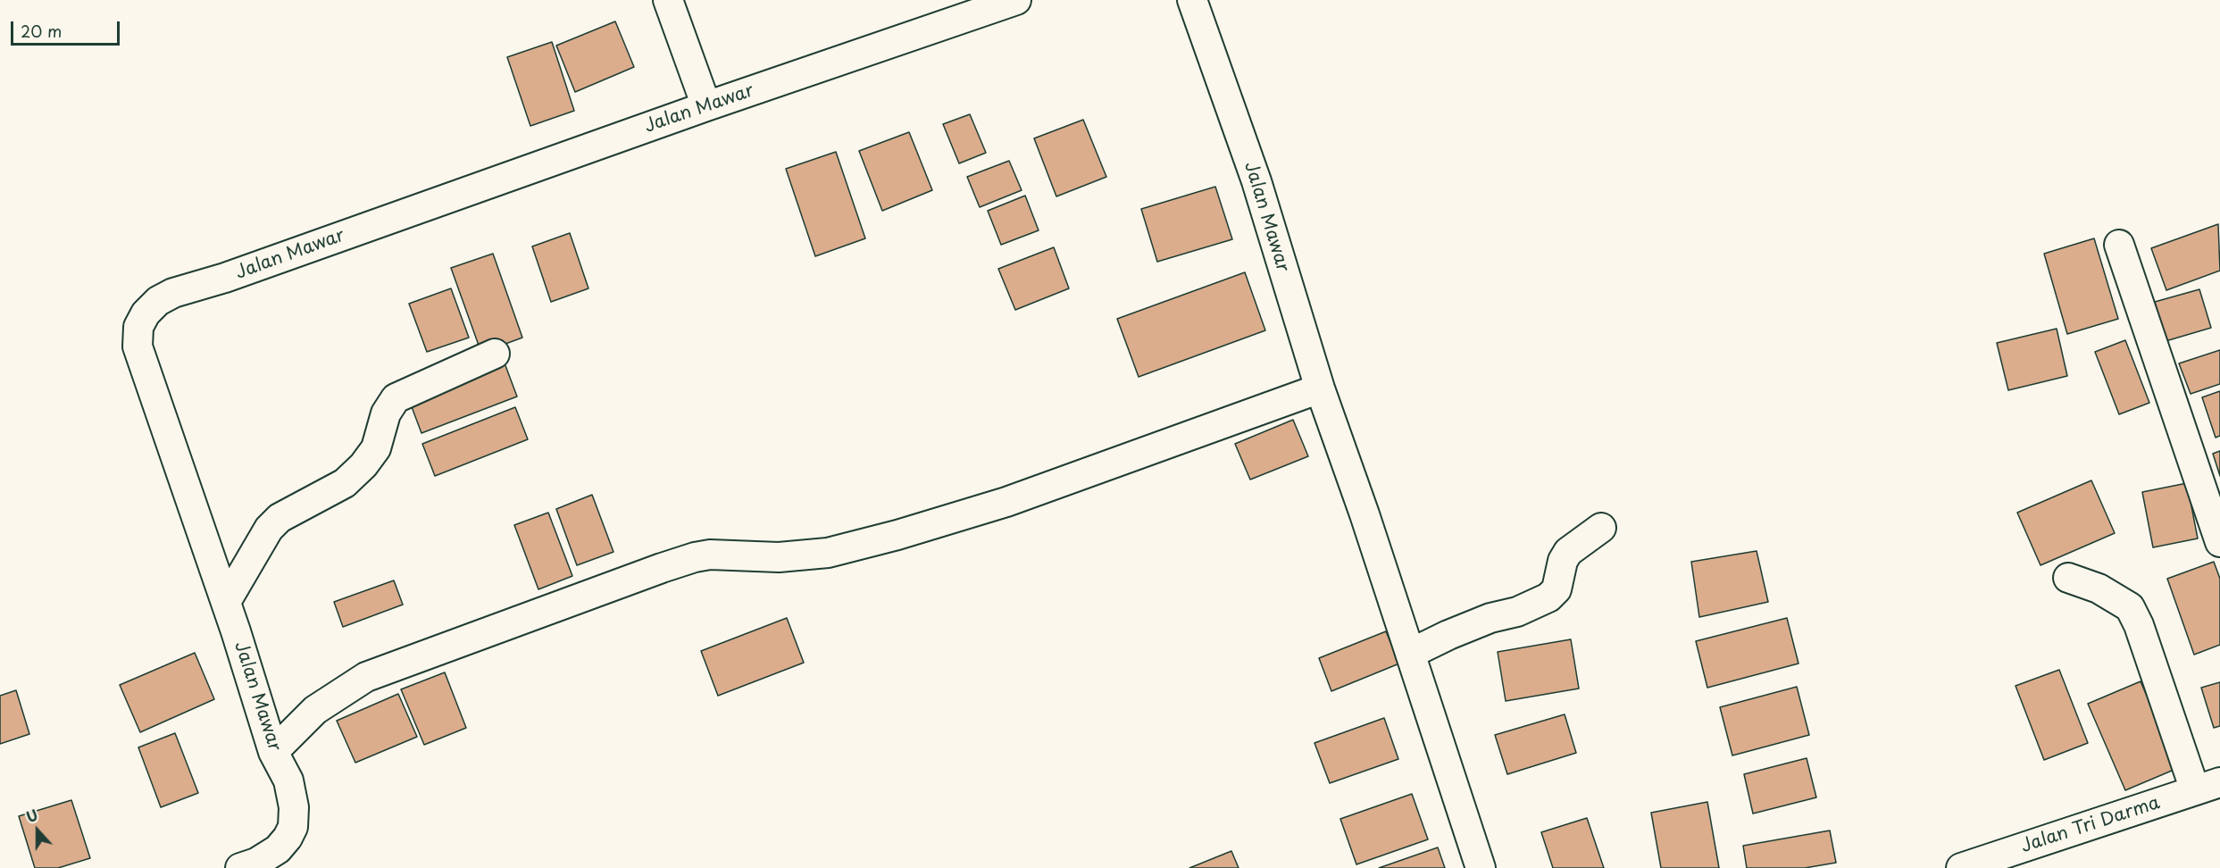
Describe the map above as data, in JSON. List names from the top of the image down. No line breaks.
{"streets":{"street":["Jalan Mawar","Jalan Tri Darma"]},"scale_bar":"20 m","north":"top"}
